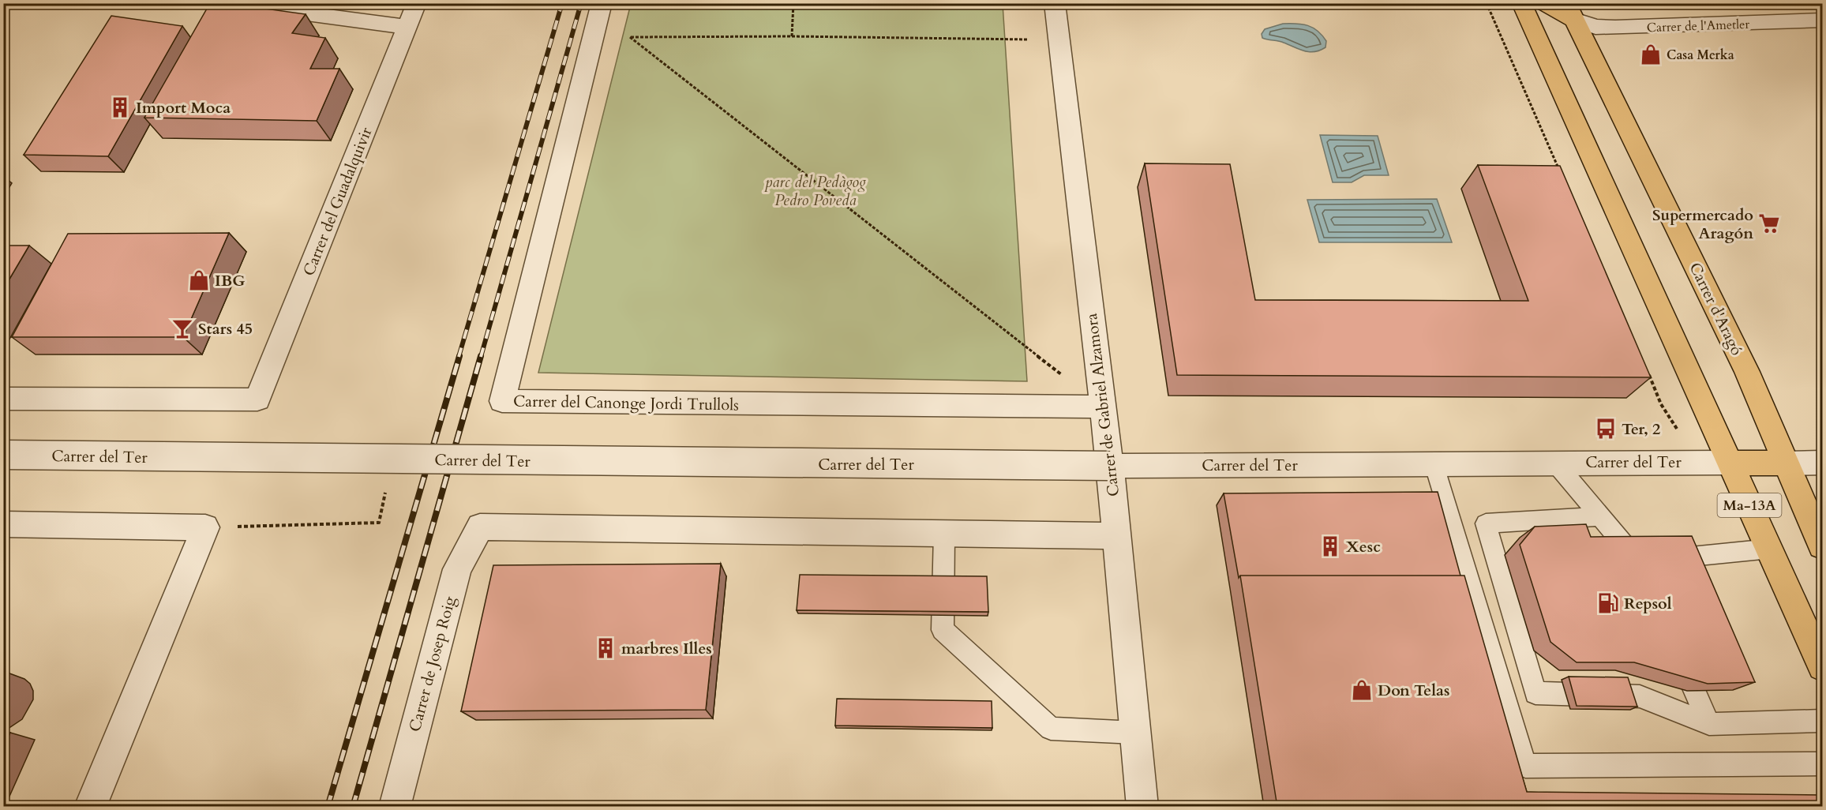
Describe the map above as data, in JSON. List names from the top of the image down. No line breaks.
{"streets":{"main road":["Carrer d'Aragó","Ma-13A"],"street":["Carrer de l'Ametler","Carrer del Guadalquivir","Carrer del Canonge Jordi Trullols","Carrer de Gabriel Alzamora","Carrer del Ter","Carrer de Josep Roig"]},"crossings":[["Carrer de l'Ametler","Carrer d'Aragó"],["Carrer del Canonge Jordi Trullols","Carrer de Gabriel Alzamora"],["Carrer de Gabriel Alzamora","Carrer del Ter"],["Carrer del Ter","Ma-13A"]],"parks":["parc del Pedàgog Pedro Poveda"],"places":{"shop":["Casa Merka","IBG","Don Telas"],"building":["Import Moca","Xesc","marbres Illes"],"supermarket":["Supermercado Aragón"],"bar":["Stars 45"],"bus stop":["Ter, 2"],"fuel station":["Repsol"]}}
